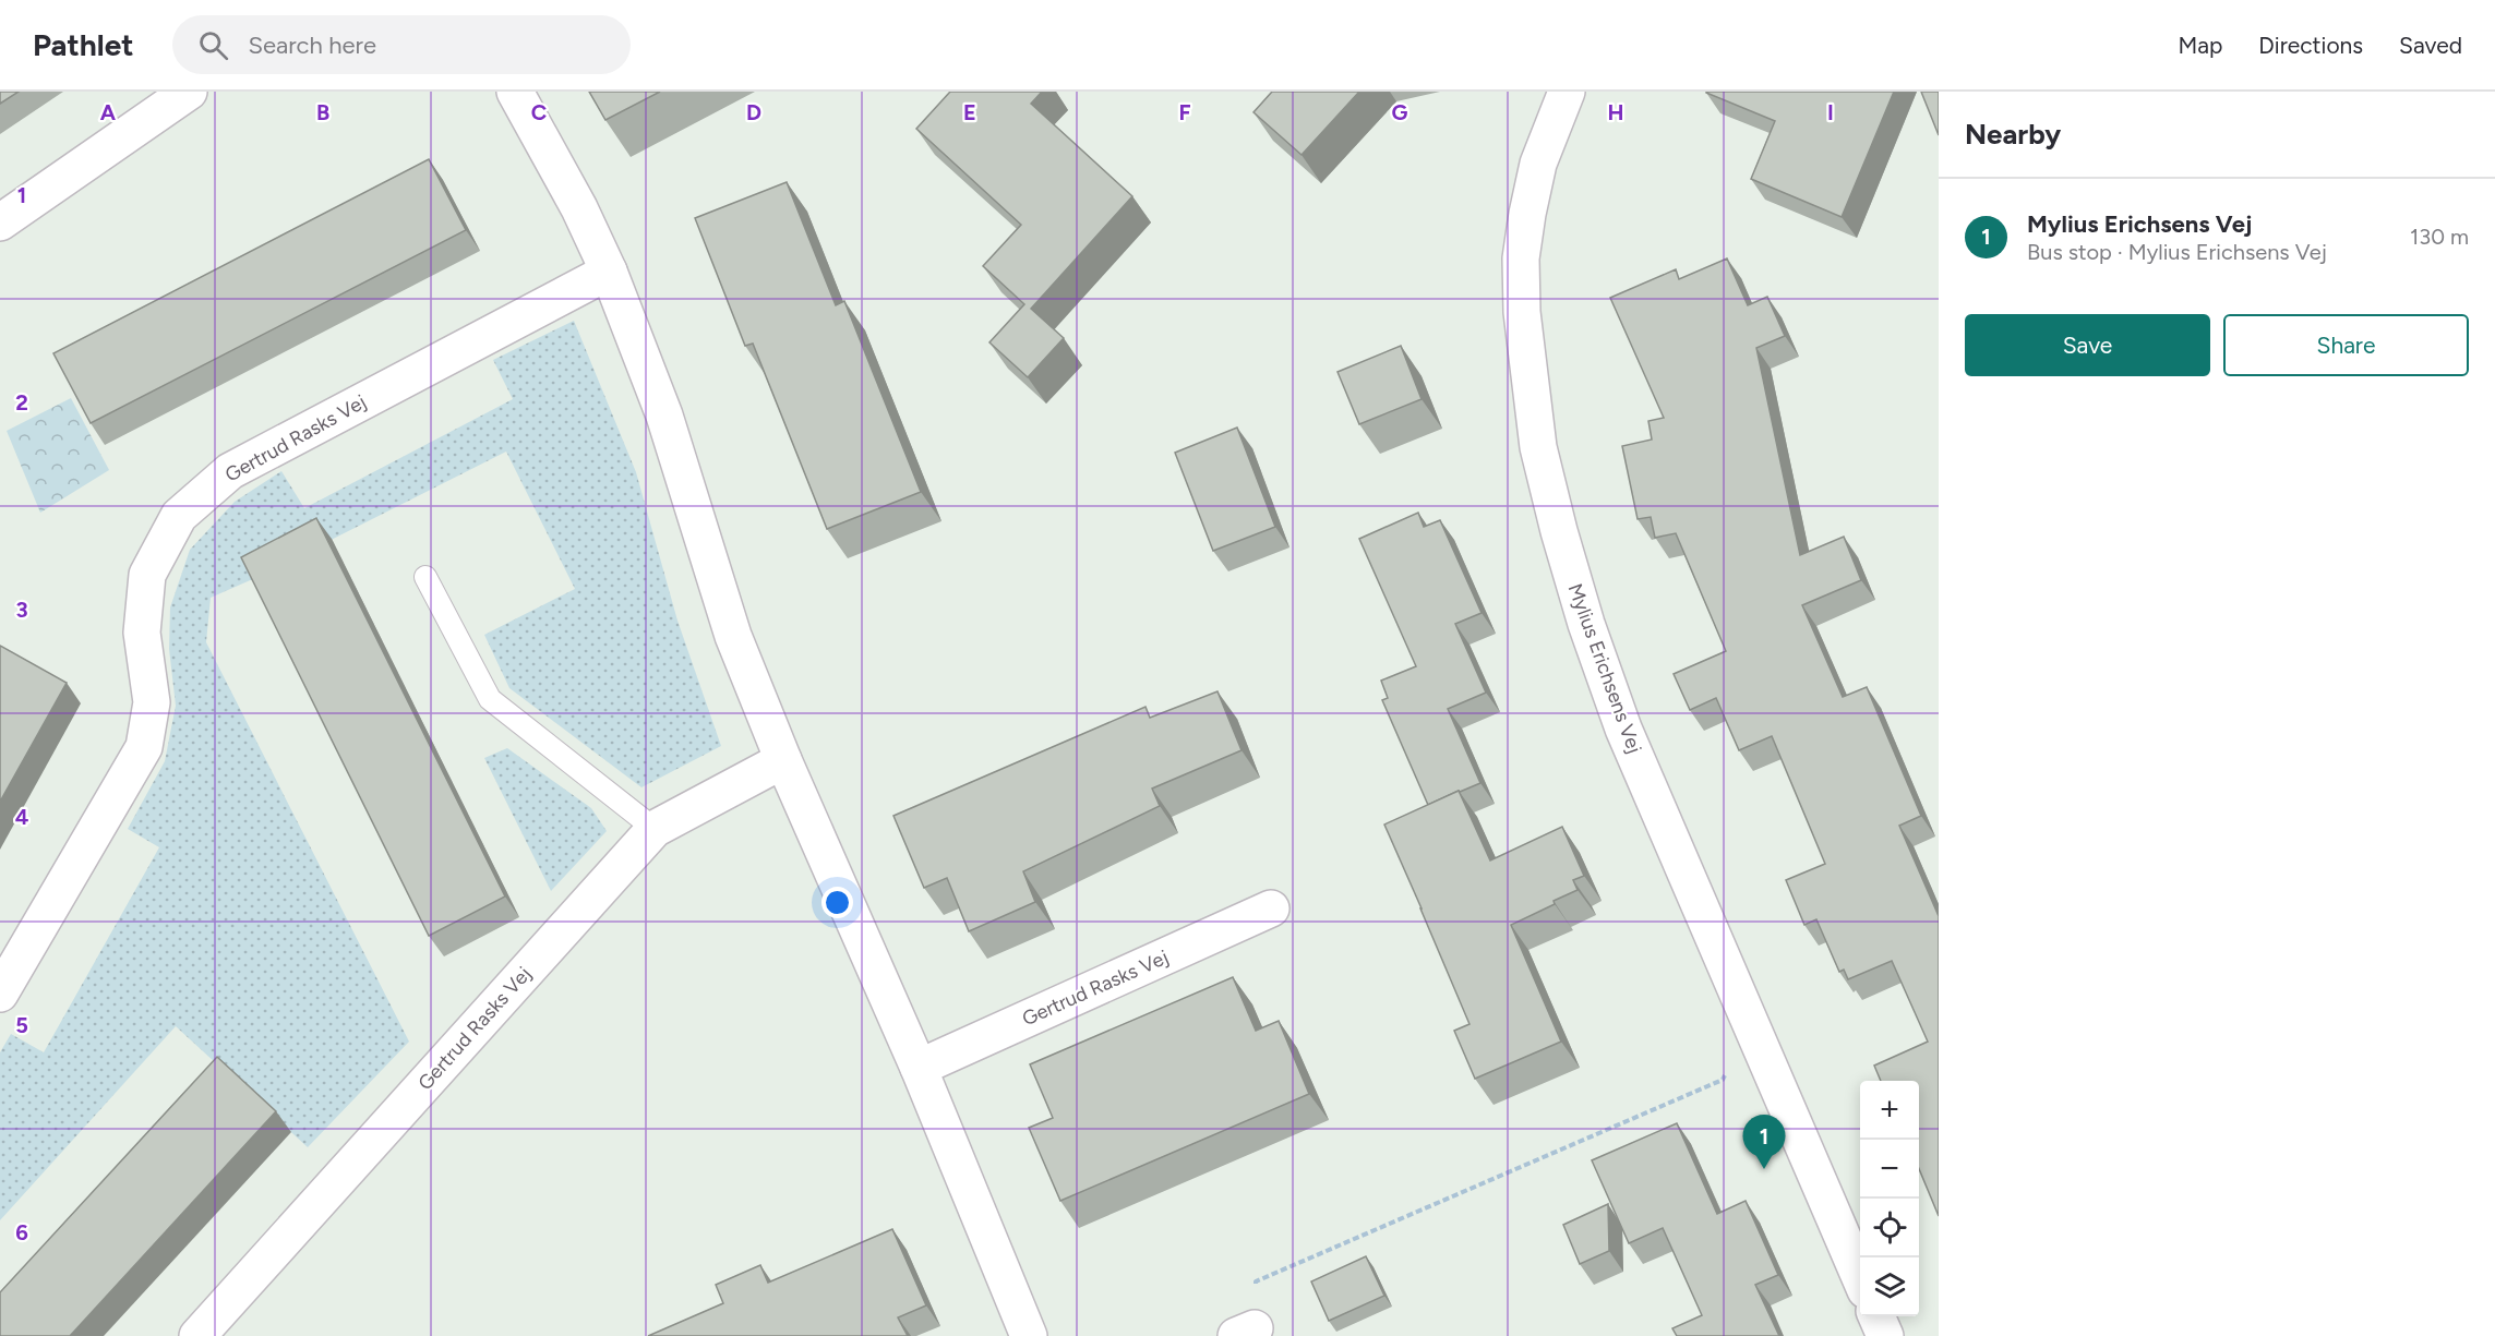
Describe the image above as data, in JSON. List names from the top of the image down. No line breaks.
{"streets":{"street":["Gertrud Rasks Vej","Mylius Erichsens Vej"]},"page":{"header":"Pathlet","search":"Search here","nav":["Map","Directions","Saved"],"heading":"Nearby","list":[{"mark":"1","name":"Mylius Erichsens Vej","note":"Bus stop · Mylius Erichsens Vej","value":"130 m"}],"buttons":["Save","Share"],"map_buttons":["+","−"],"pins":"1"},"grid":{"columns":["A","B","C","D","E","F","G","H","I"],"rows":["1","2","3","4","5","6"]}}
